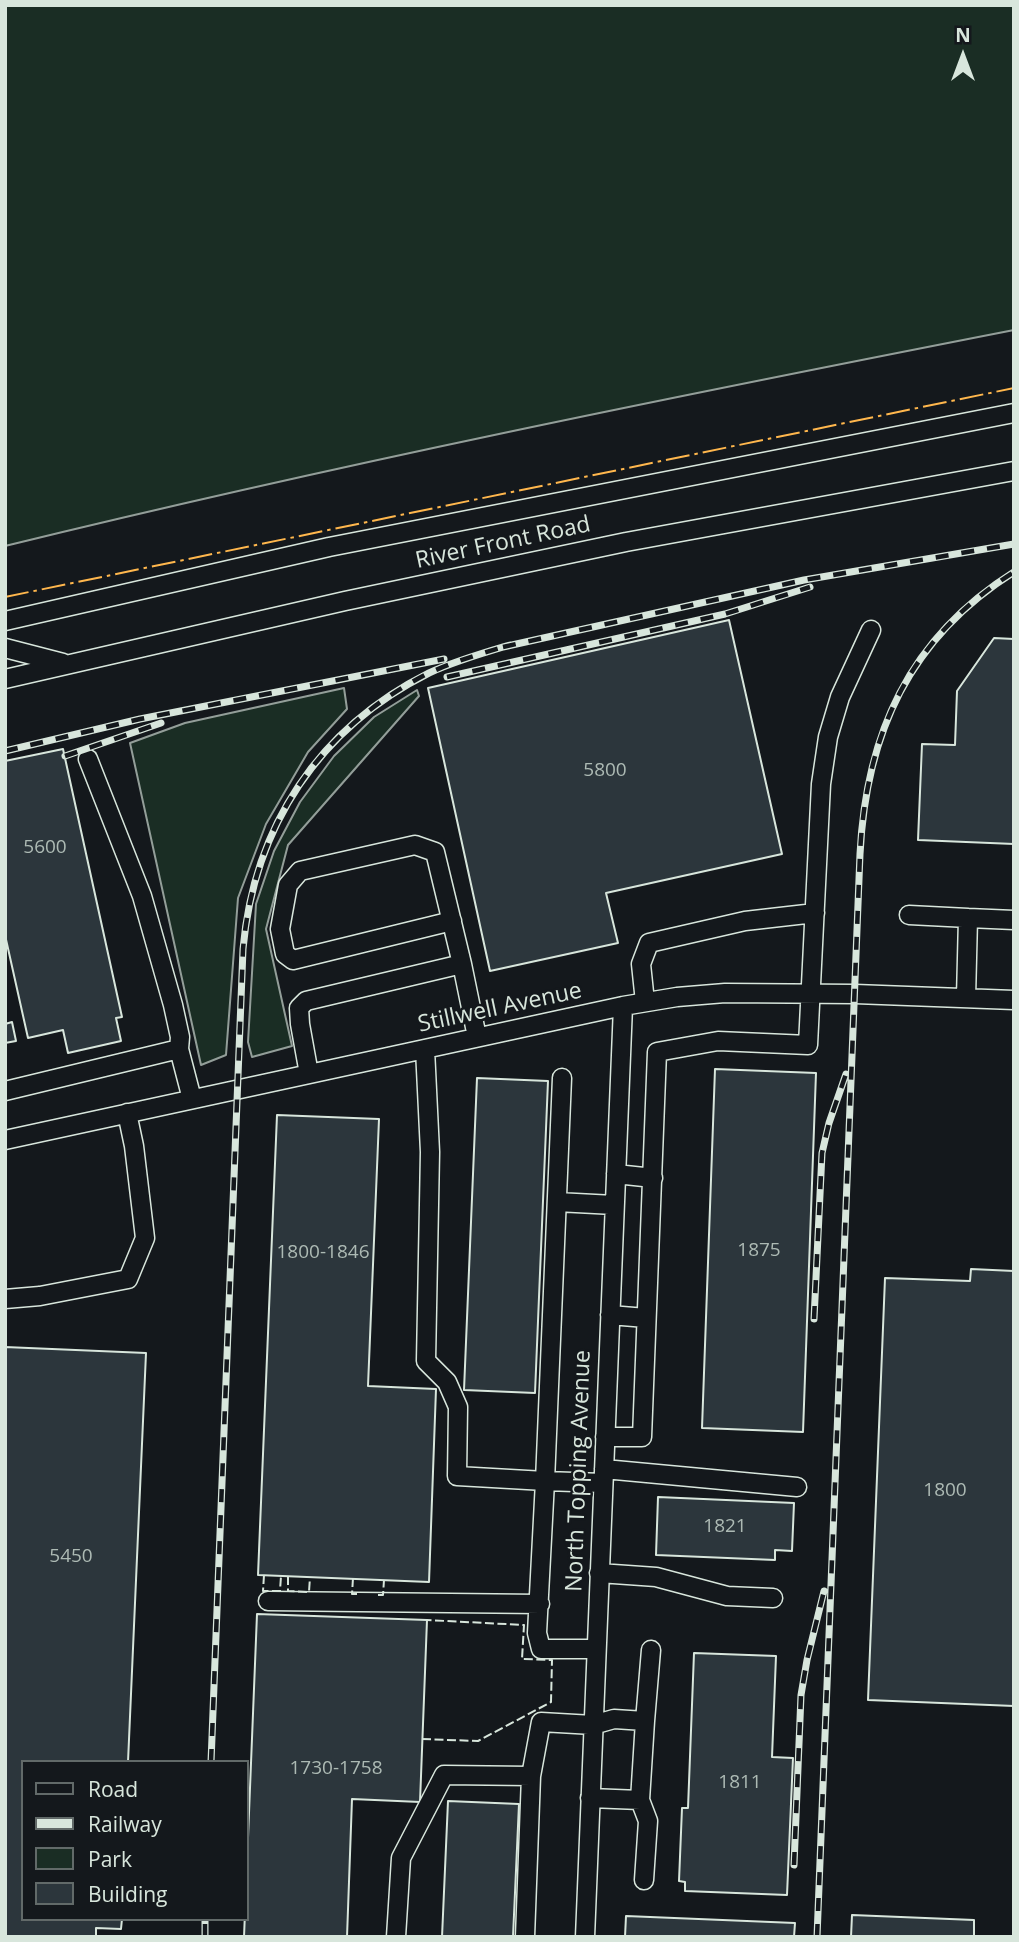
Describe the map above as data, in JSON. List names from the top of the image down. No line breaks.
{"streets":{"street":["River Front Road","Stillwell Avenue","North Topping Avenue"]},"crossings":[["Stillwell Avenue","North Topping Avenue"]],"house_numbers":["5800","5600","1875","1800-1846","1800","1821","5450","1730-1758","1811"],"legend":["Road","Railway","Park","Building"],"north":"top"}
